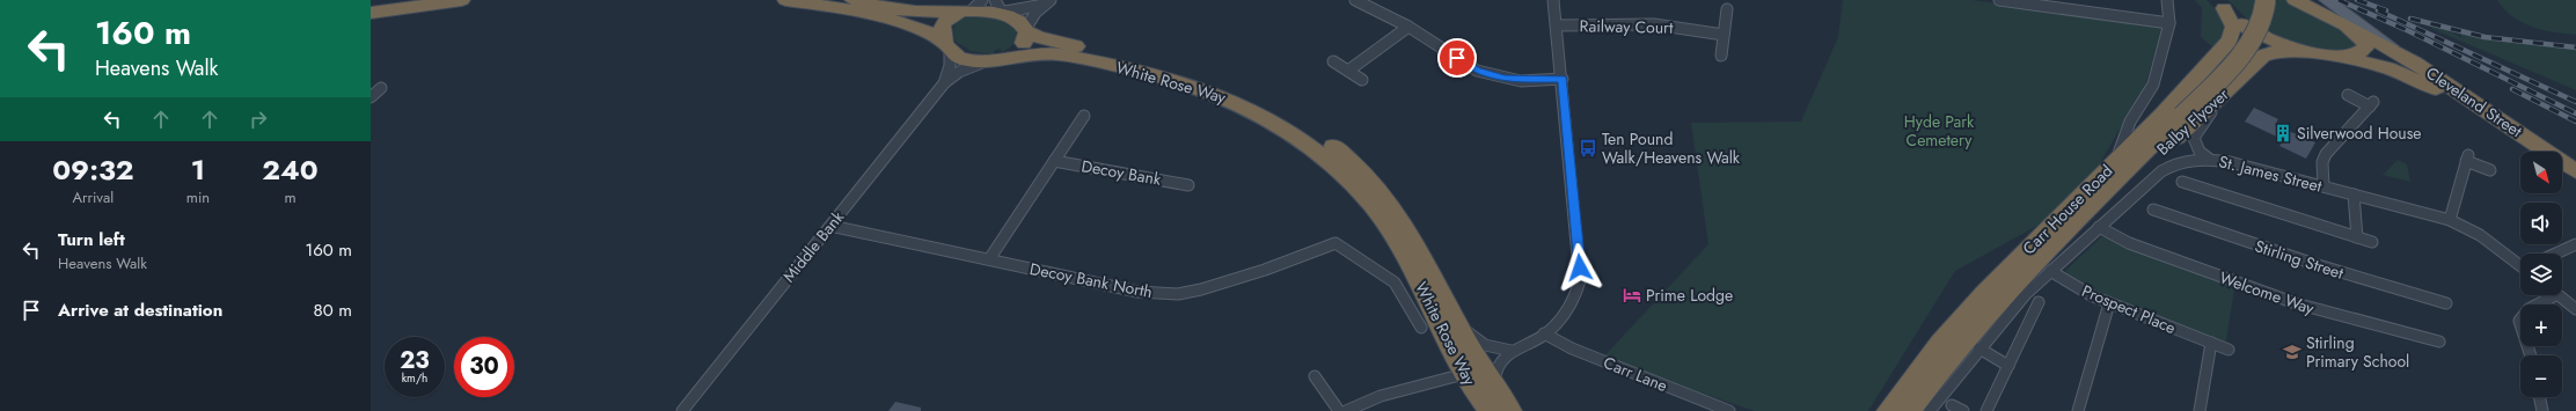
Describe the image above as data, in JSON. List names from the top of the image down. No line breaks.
{"streets":{"highway":["White Rose Way","Cleveland Street","Balby Flyover","Carr House Road"],"street":["Railway Court","Decoy Bank","St. James Street","Middle Bank","Stirling Street","Decoy Bank North","Welcome Way","Prospect Place","Carr Lane"]},"crossings":[["White Rose Way","Middle Bank"],["Cleveland Street","Balby Flyover"],["Balby Flyover","Carr House Road"],["Decoy Bank","Decoy Bank North"],["St. James Street","Welcome Way"],["St. James Street","Prospect Place"],["Middle Bank","Decoy Bank North"]],"parks":["Hyde Park Cemetery"],"places":{"building":["Silverwood House"],"bus stop":["Ten Pound Walk/Heavens Walk"],"hotel":["Prime Lodge"],"school or university":["Stirling Primary School"]},"north":"bottom right","page":{"turn":["160 m","Heavens Walk"],"eta":["09:32","Arrival","1","min","240","m"],"map_buttons":["+","−"],"list":[{"name":"Turn left","note":"Heavens Walk","value":"160 m"},{"name":"Arrive at destination","value":"80 m"}],"speed":"23 km/h","limit":"30"}}
